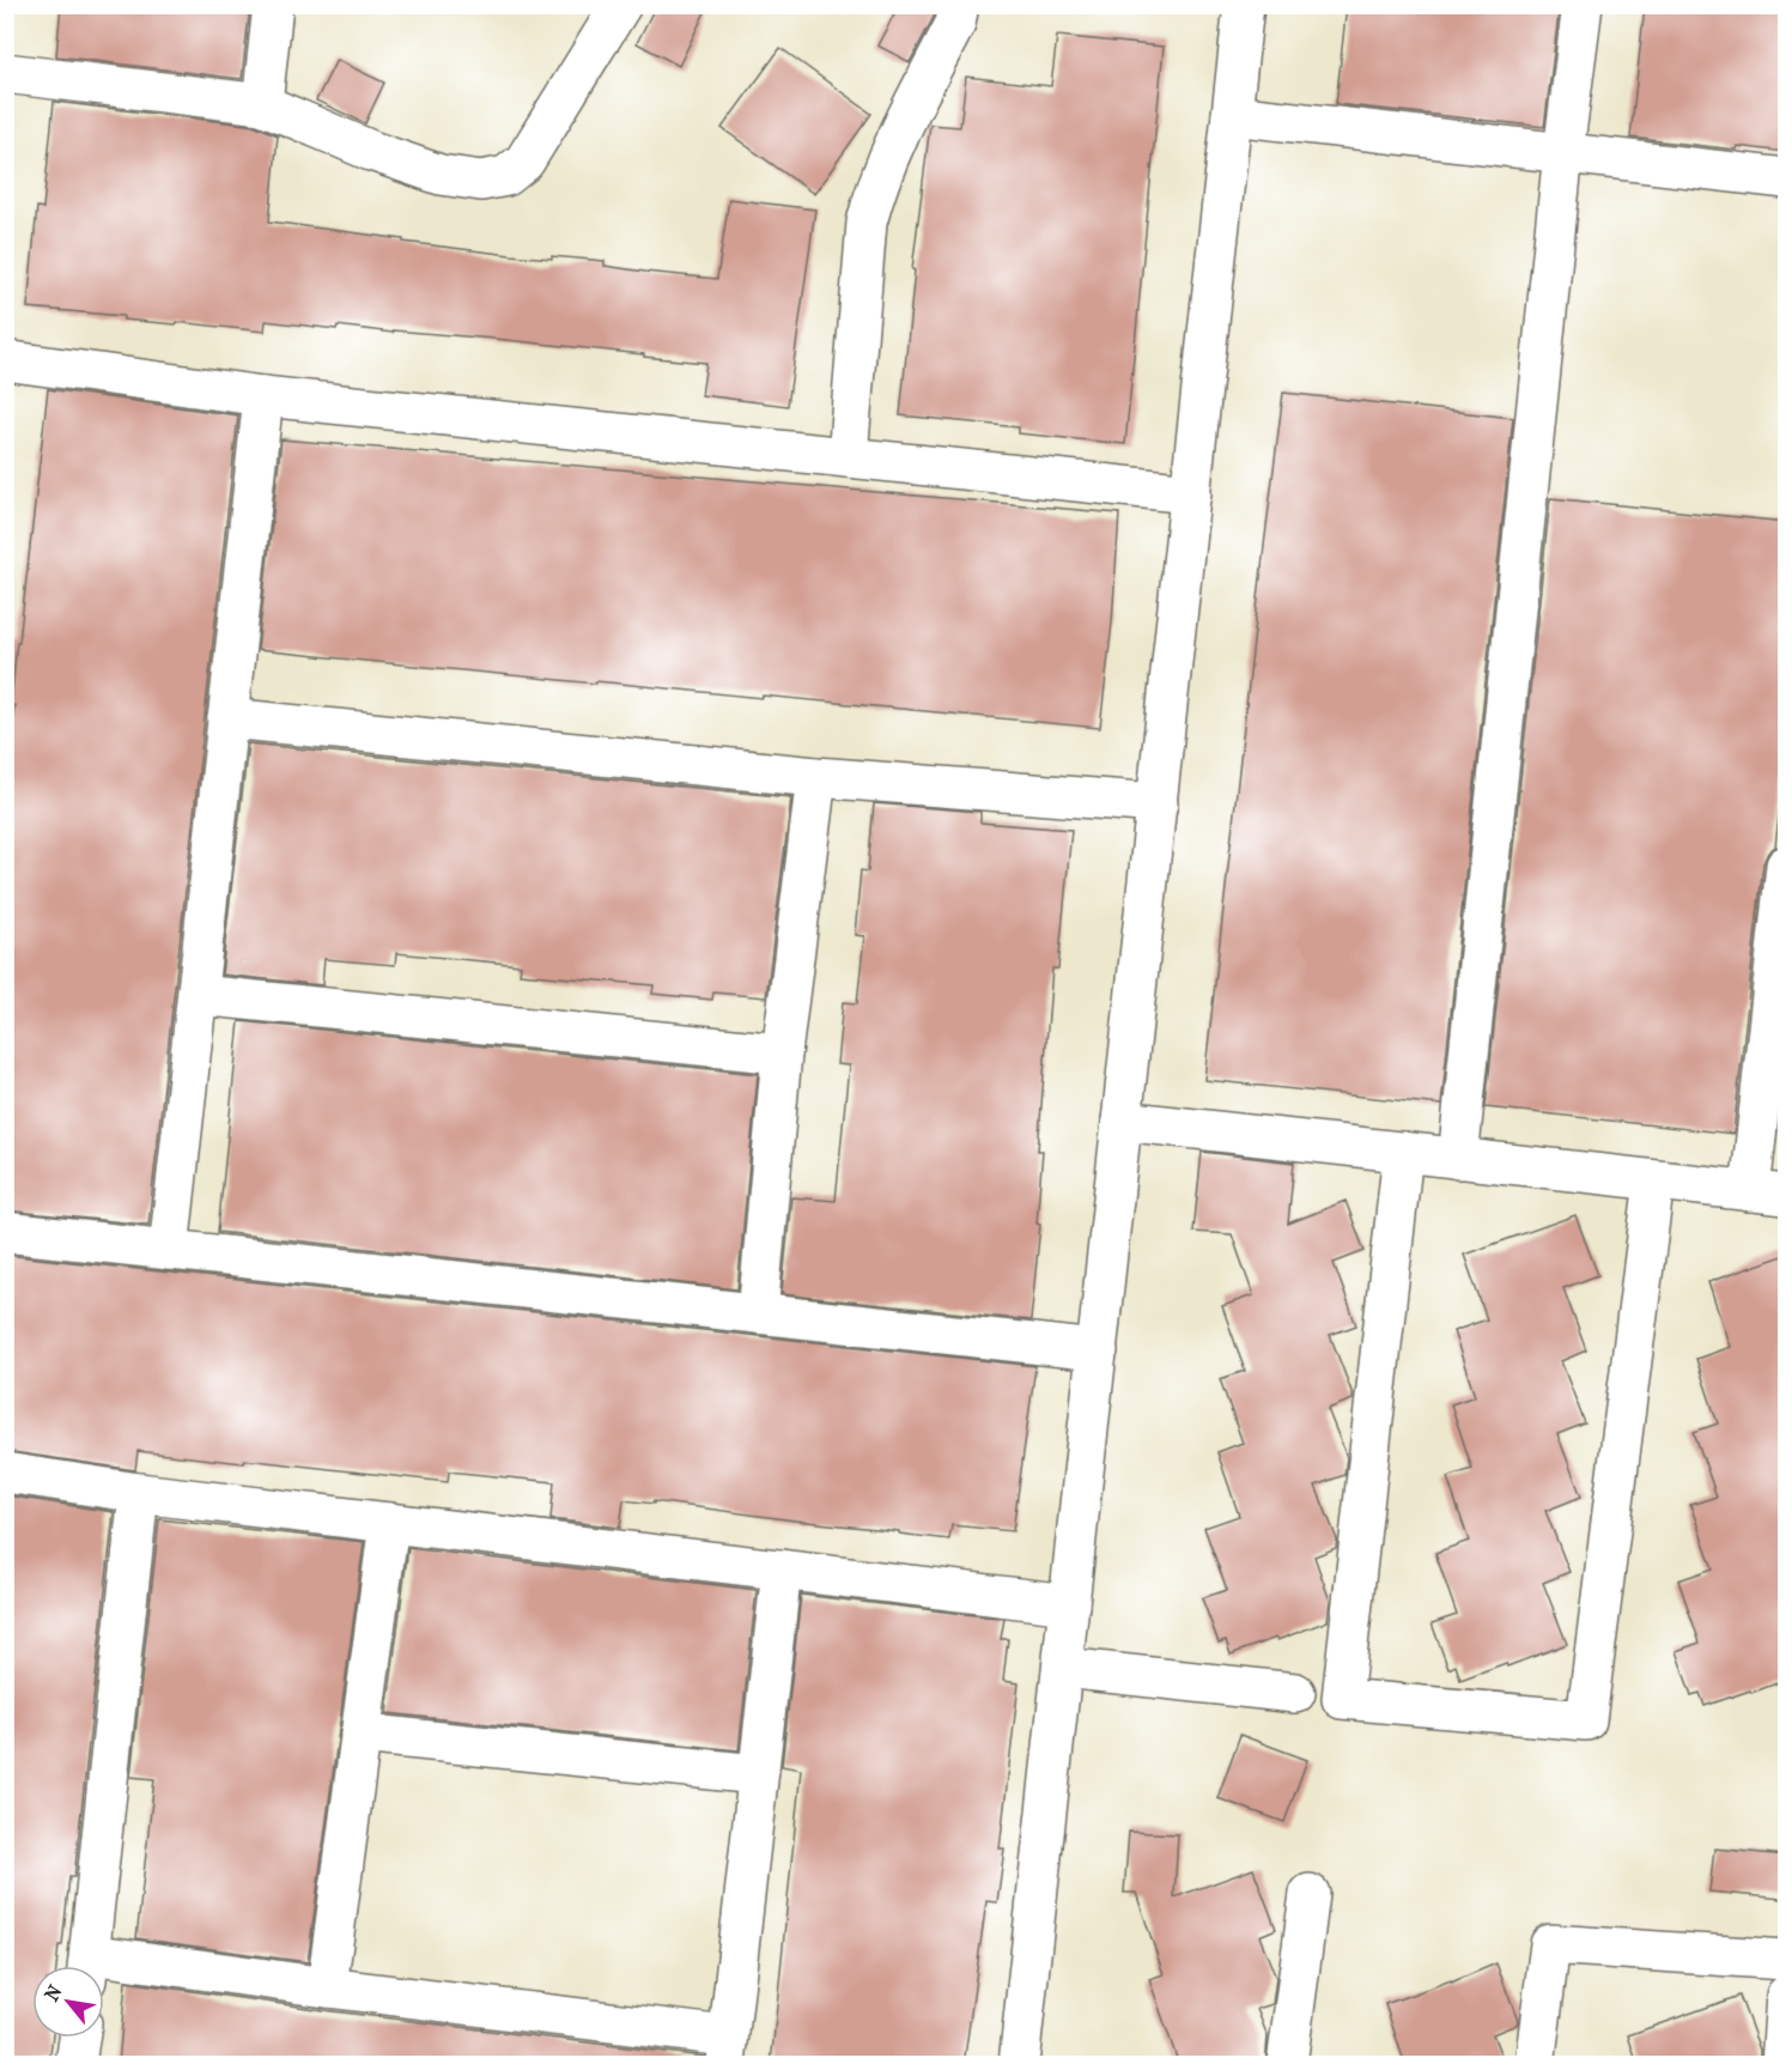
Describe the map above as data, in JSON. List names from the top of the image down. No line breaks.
{"north":"top left"}
